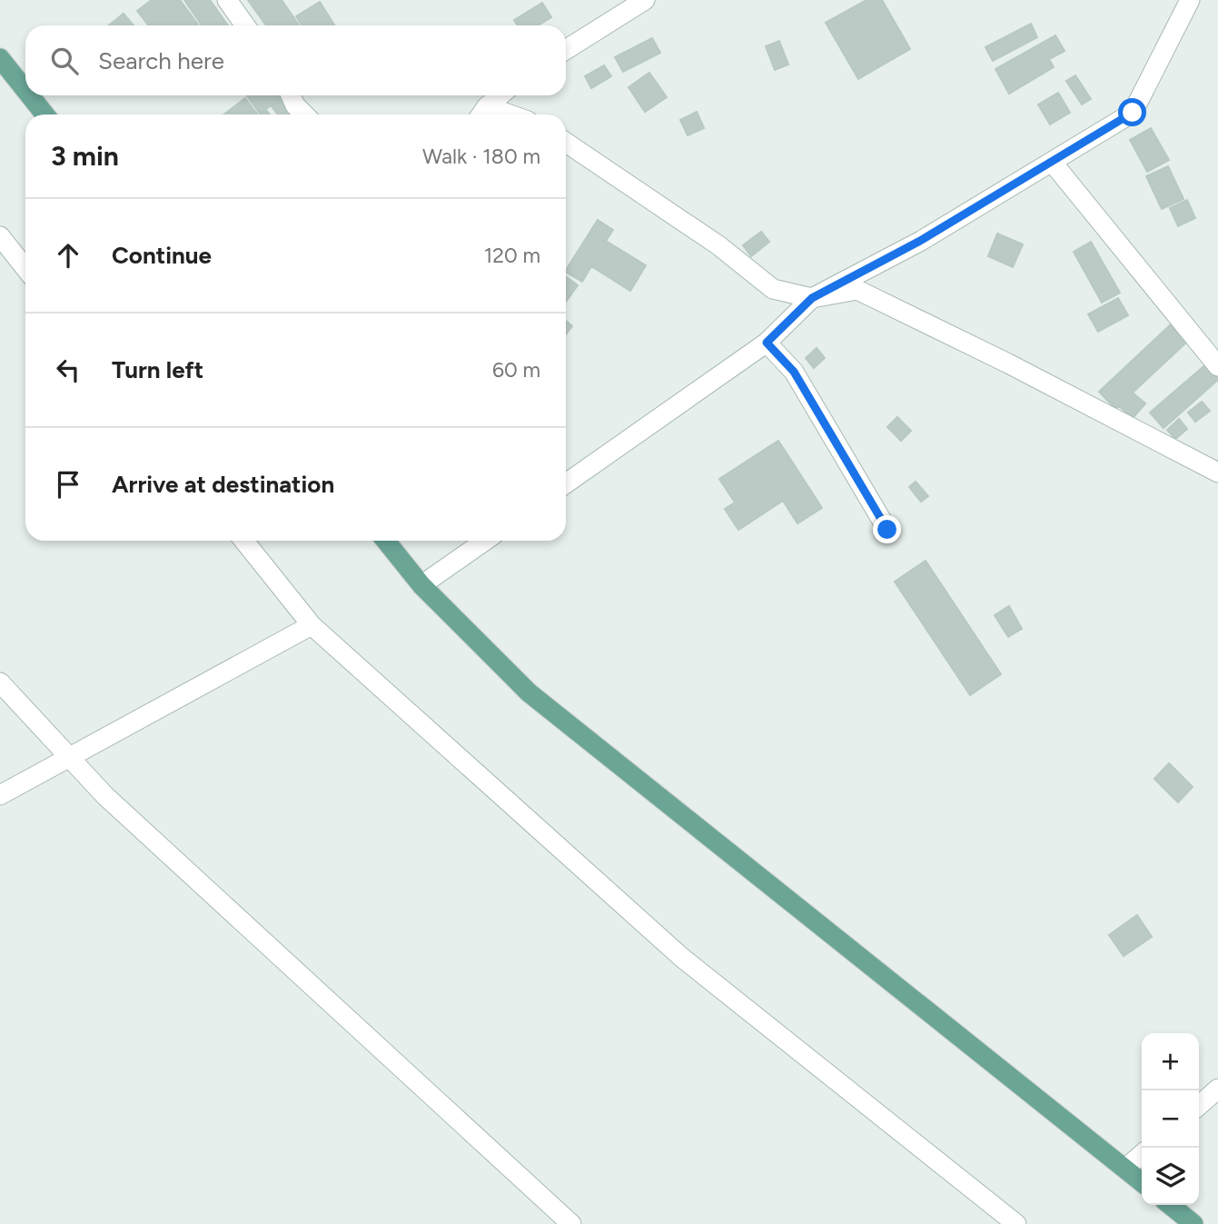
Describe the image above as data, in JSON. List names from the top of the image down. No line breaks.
{"page":{"search":"Search here","heading":["3 min","Walk · 180 m"],"list":[["Continue","120 m"],["Turn left","60 m"],"Arrive at destination"],"map_buttons":["+","−"]}}
